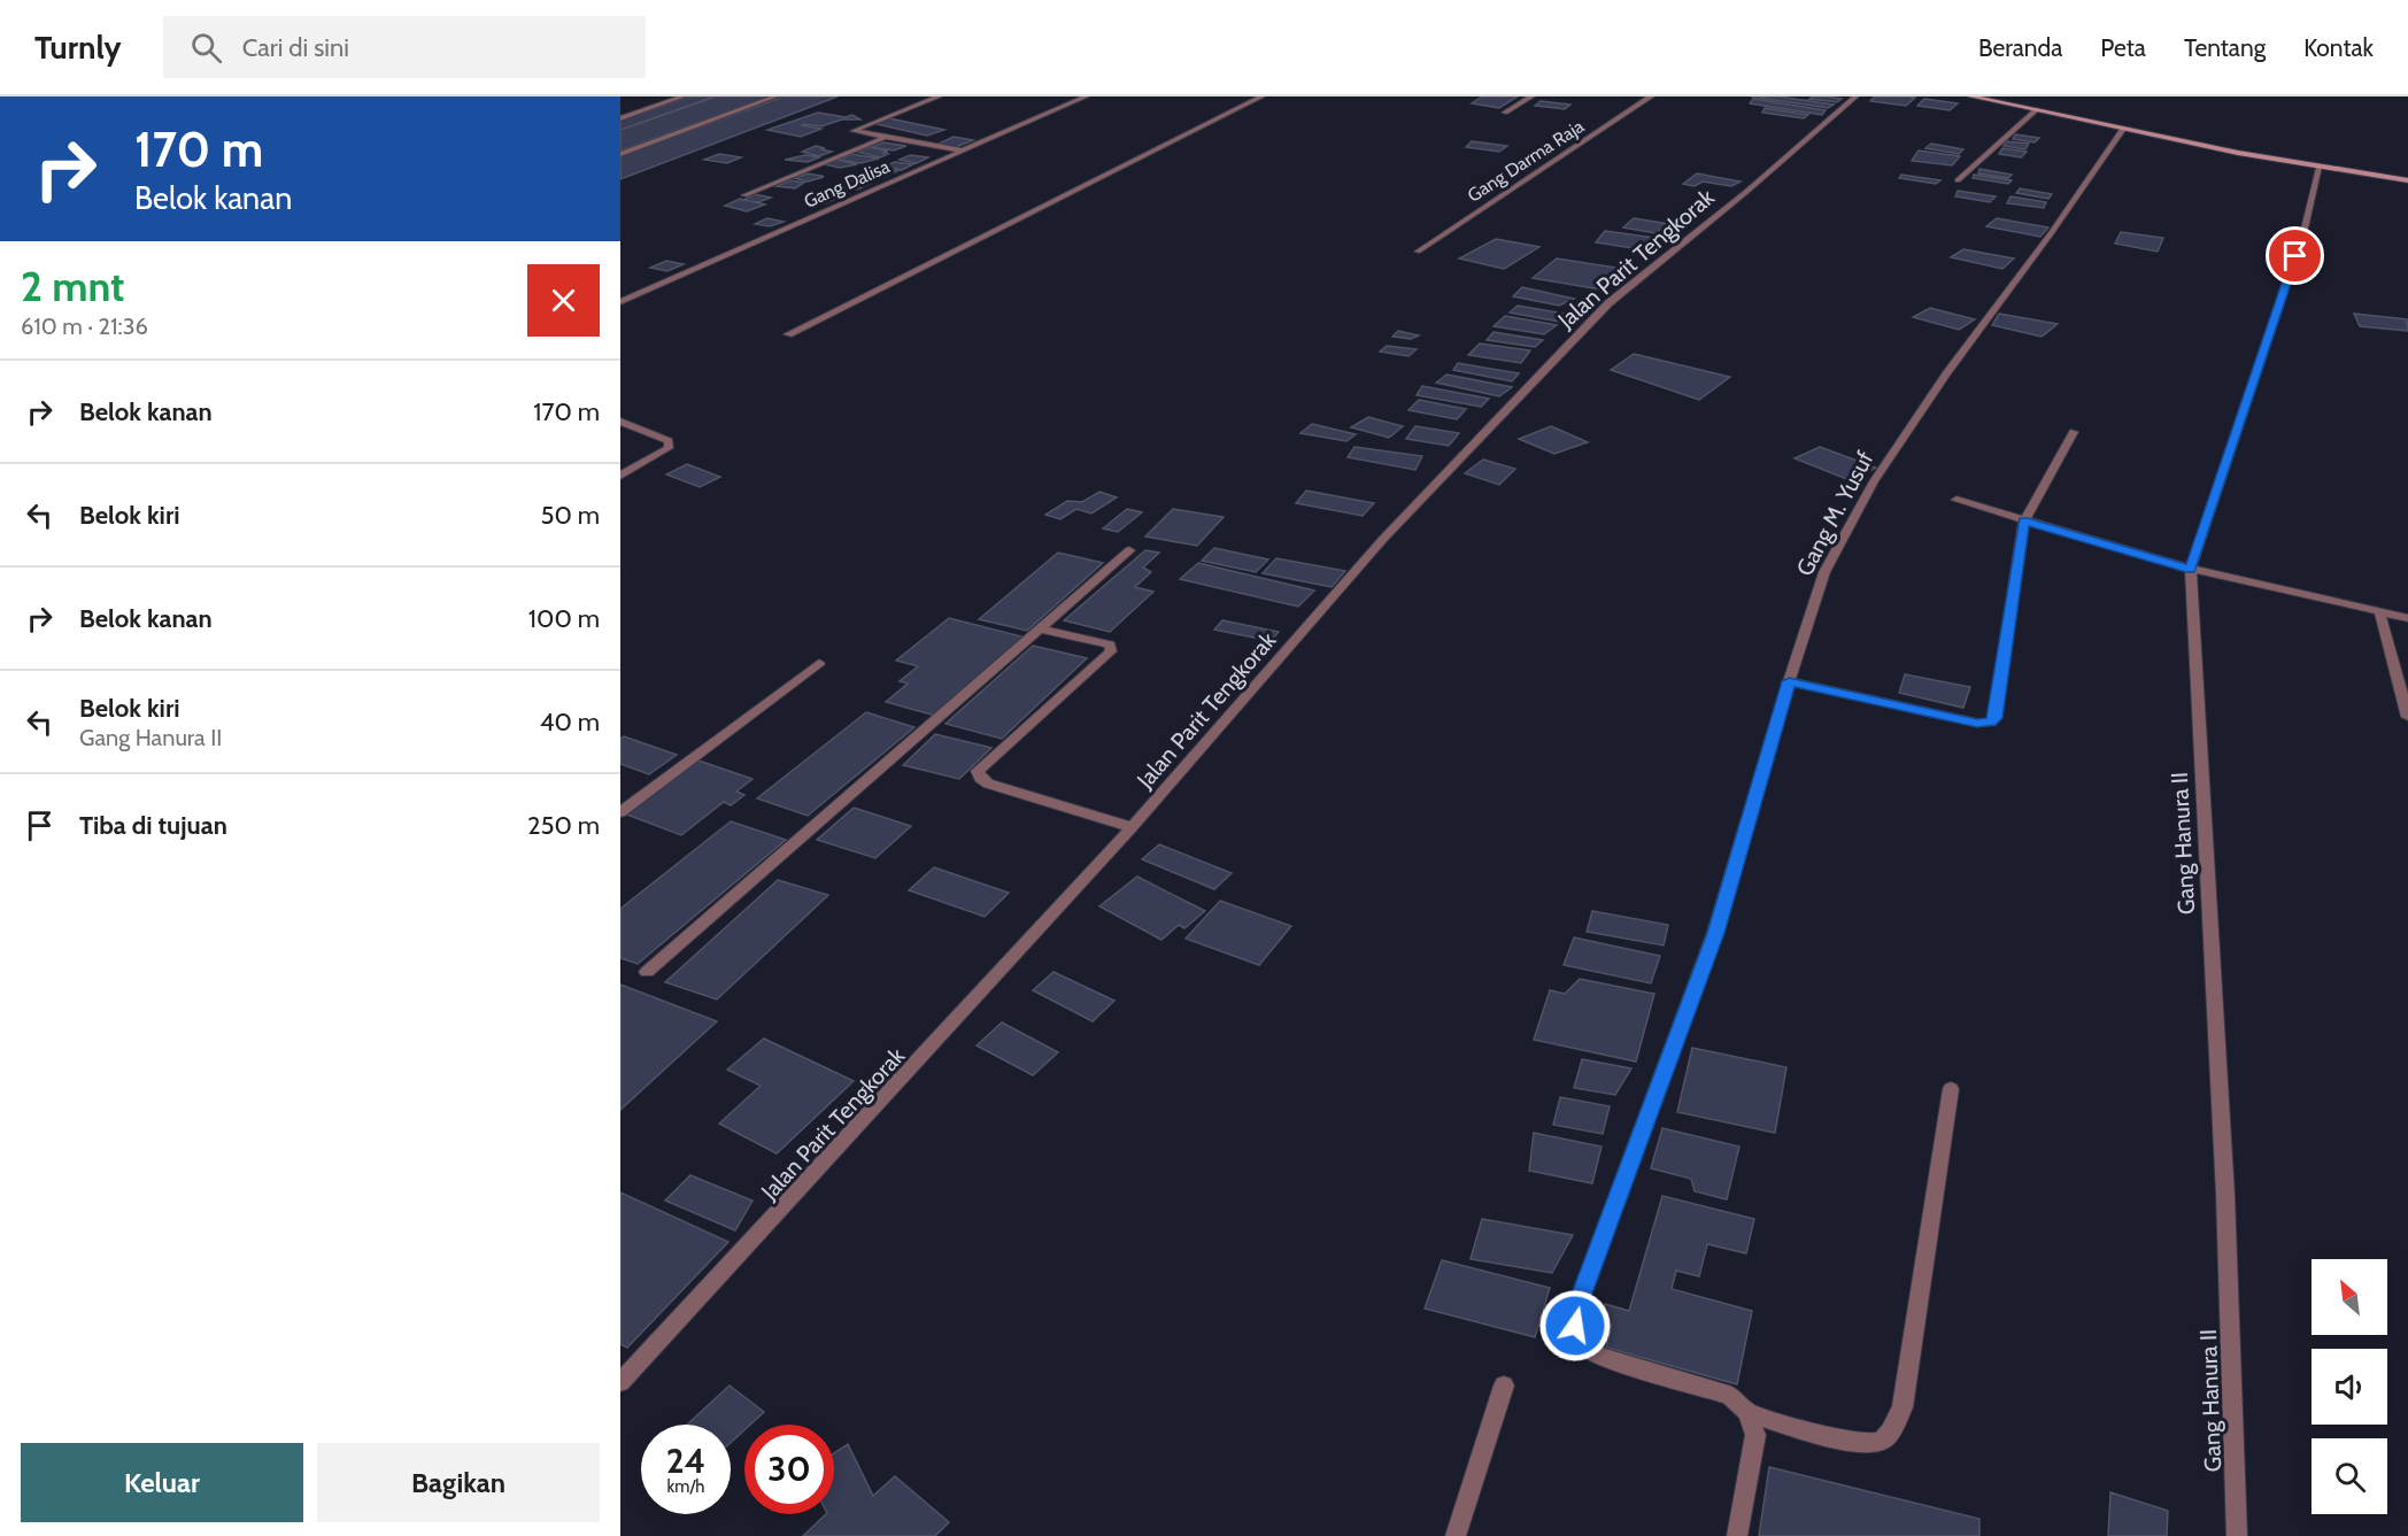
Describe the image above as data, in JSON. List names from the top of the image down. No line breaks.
{"streets":{"street":["Gang Darma Raja","Gang Dalisa","Jalan Parit Tengkorak","Gang M. Yusuf","Gang Hanura II"]},"north":"top left","page":{"header":"Turnly","search":"Cari di sini","nav":["Beranda","Peta","Tentang","Kontak"],"turn":["170 m","Belok kanan"],"heading":["2 mnt","610 m · 21:36"],"list":[{"name":"Belok kanan","value":"170 m"},{"name":"Belok kiri","value":"50 m"},{"name":"Belok kanan","value":"100 m"},{"name":"Belok kiri","note":"Gang Hanura II","value":"40 m"},{"name":"Tiba di tujuan","value":"250 m"}],"speed":"24 km/h","limit":"30","buttons":["Keluar","Bagikan"]}}
